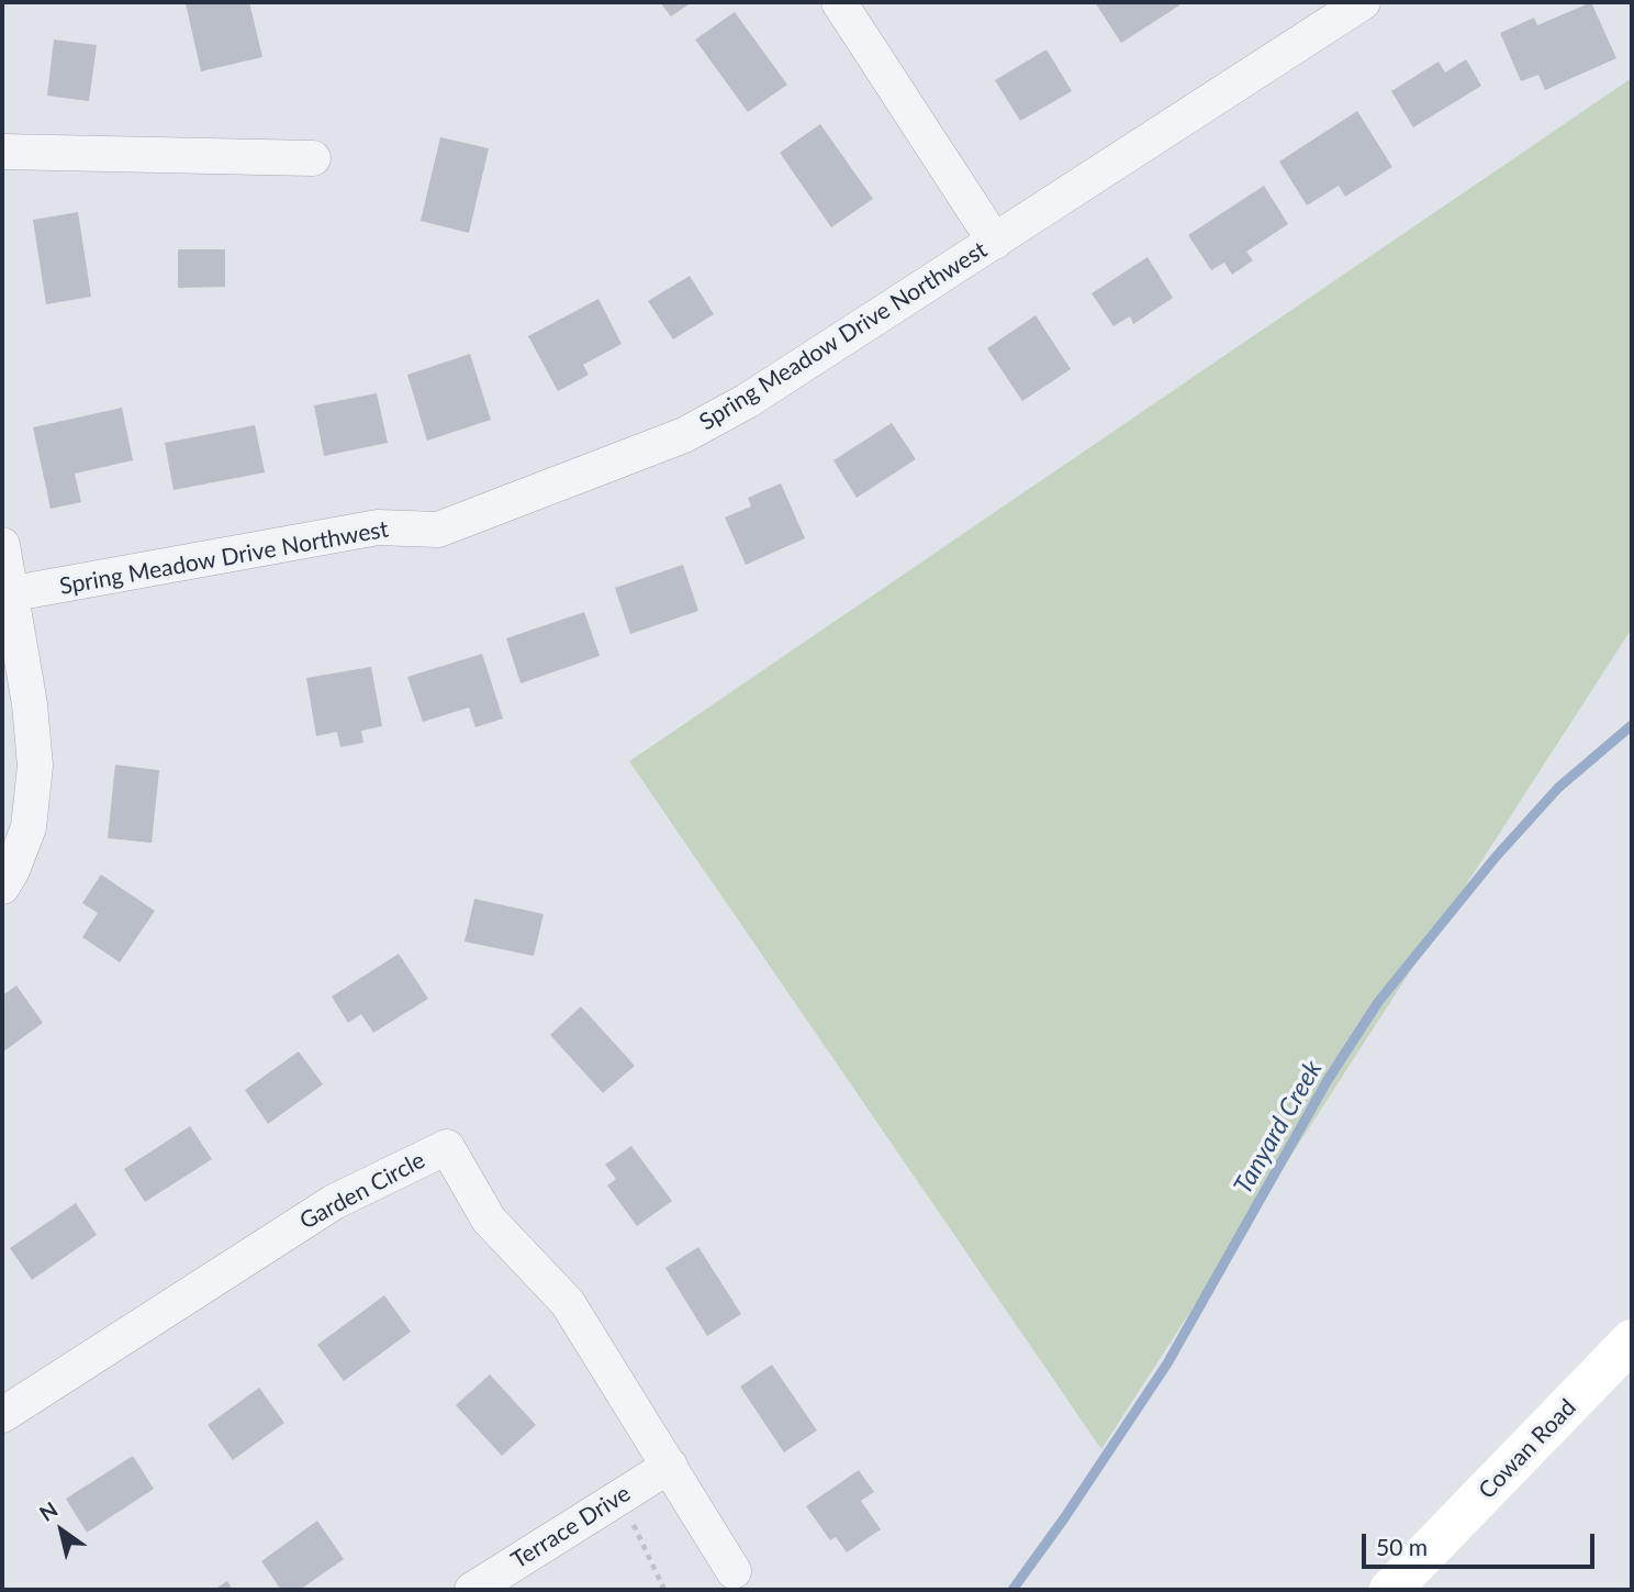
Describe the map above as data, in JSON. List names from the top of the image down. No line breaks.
{"streets":{"main road":["Cowan Road"],"street":["Spring Meadow Drive Northwest","Garden Circle","Terrace Drive"]},"crossings":[["Garden Circle","Terrace Drive"]],"water":["Tanyard Creek"],"scale_bar":"50 m","north":"top left"}
